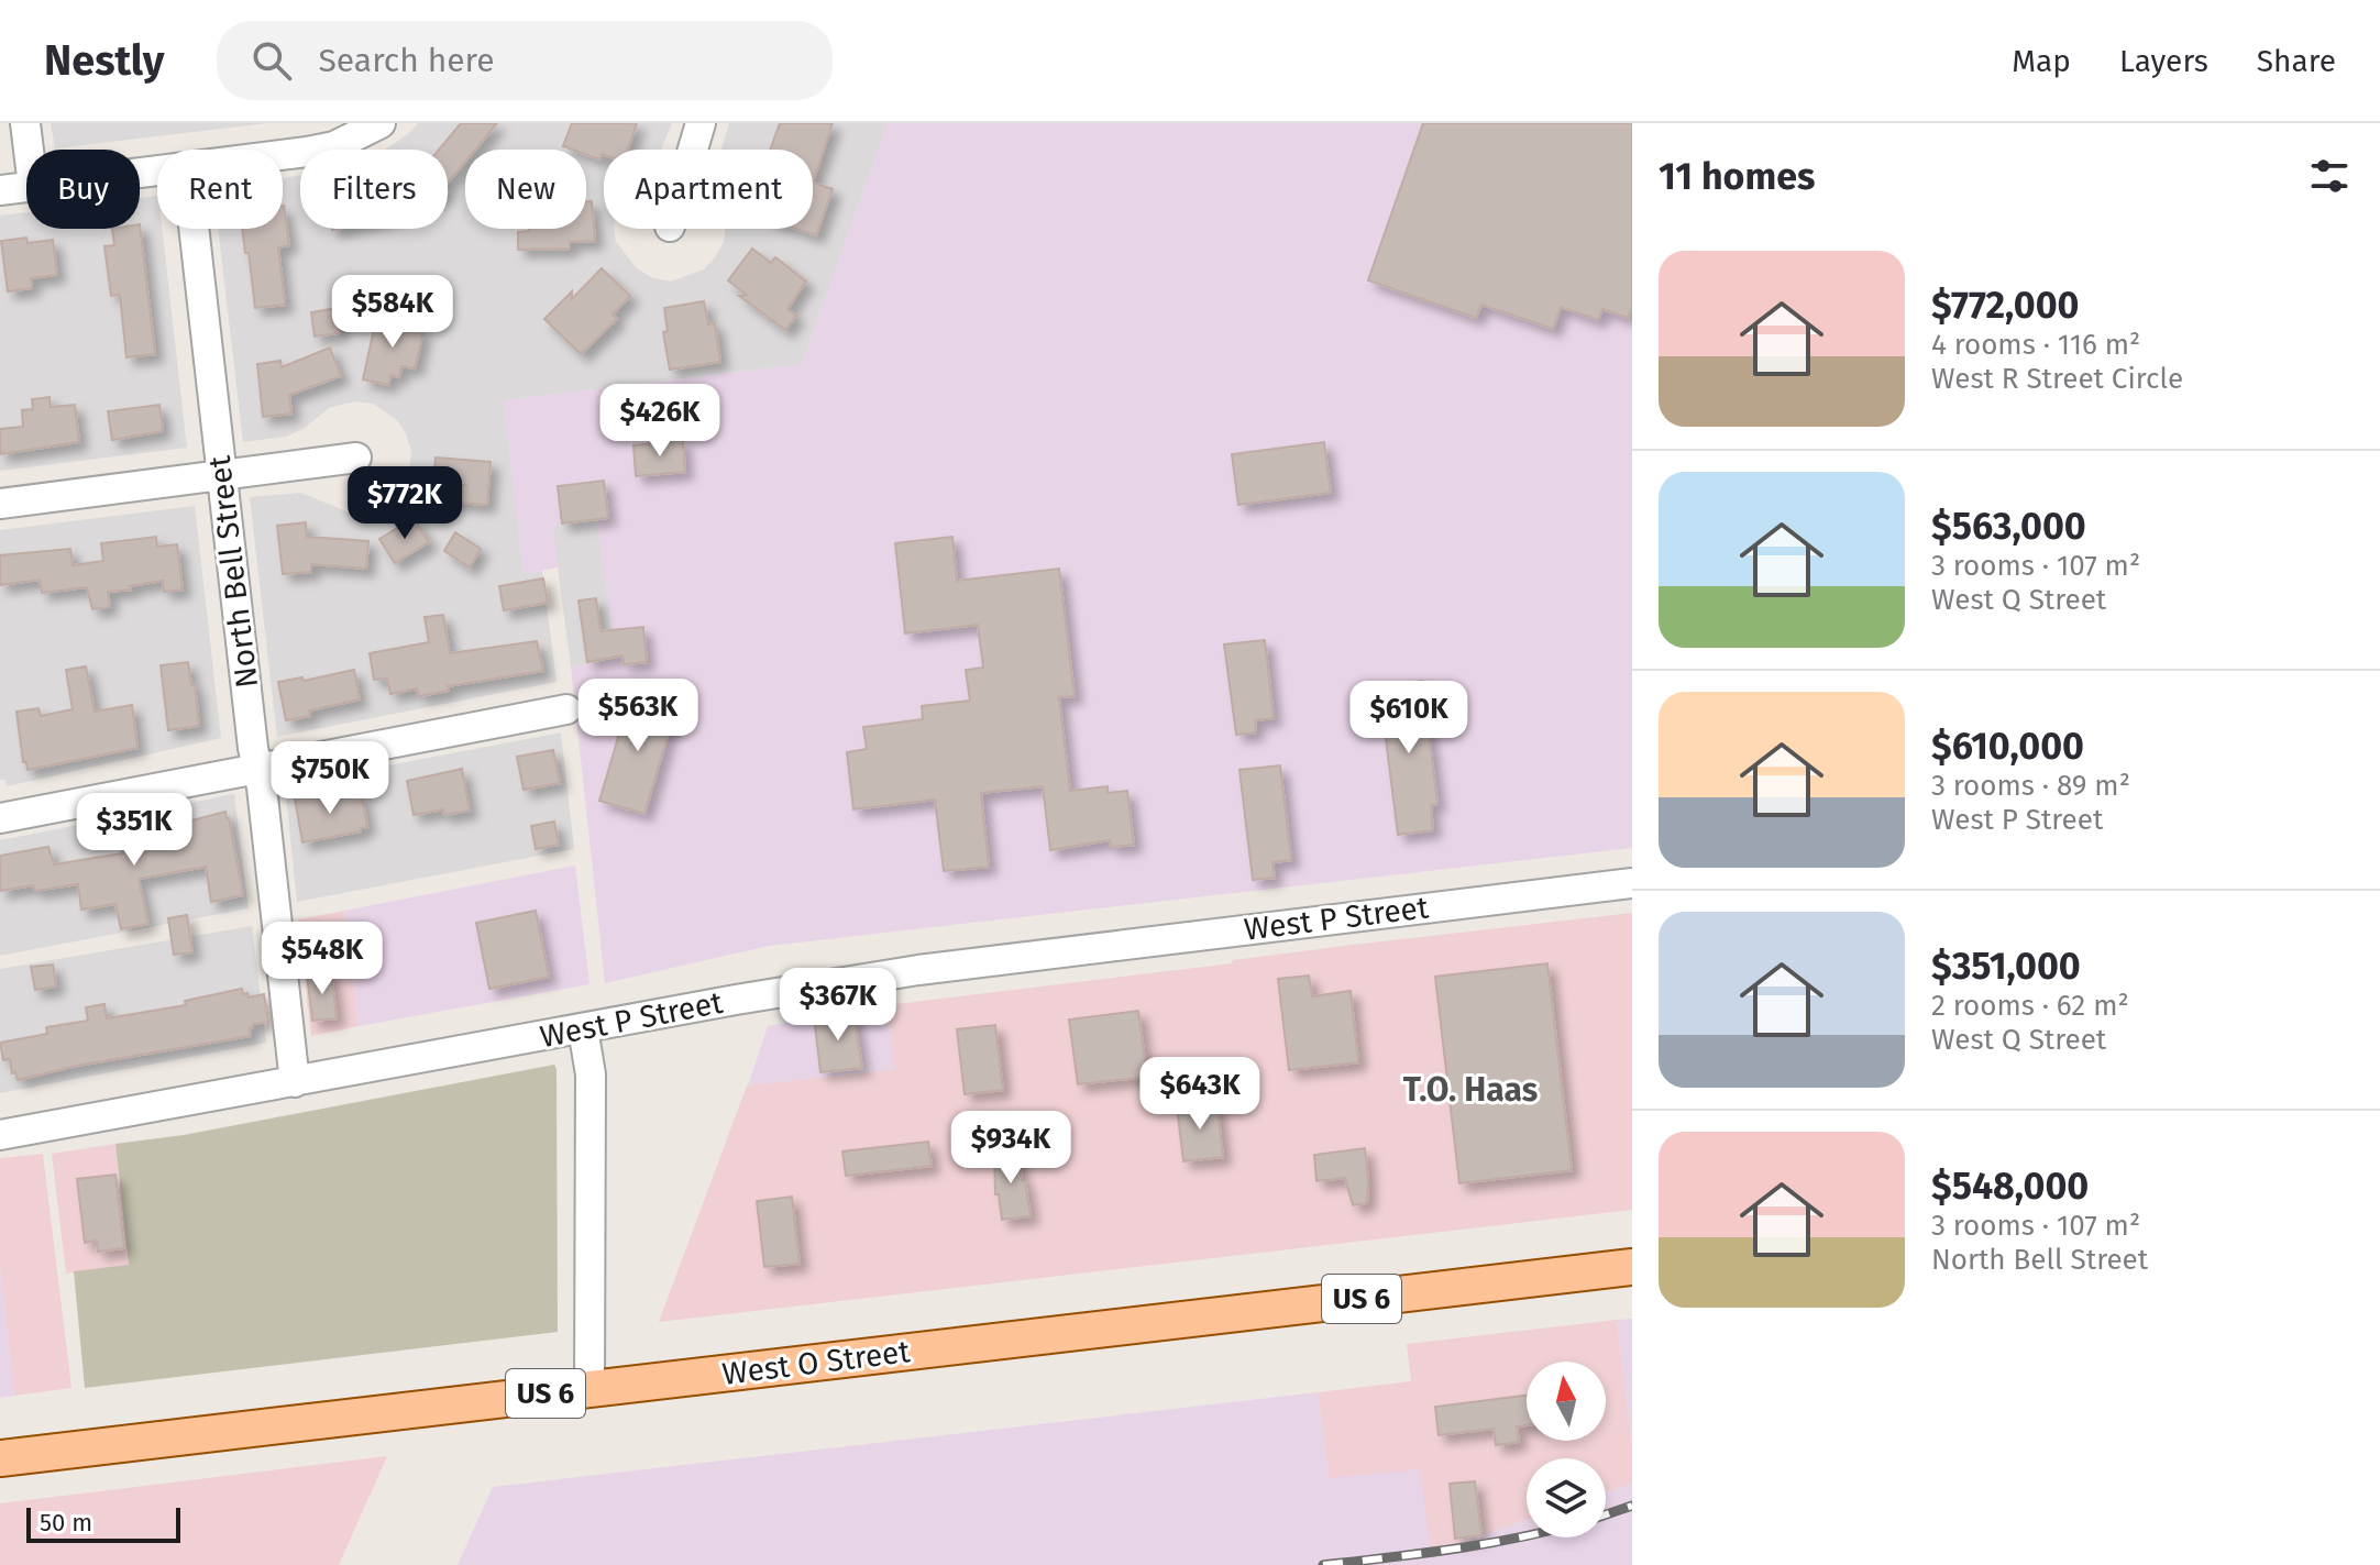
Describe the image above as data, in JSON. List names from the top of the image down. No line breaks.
{"streets":{"main road":["US 6","West O Street"],"street":["North Bell Street","West P Street"]},"crossings":[["North Bell Street","West P Street"]],"districts":["T.O. Haas"],"scale_bar":"50 m","north":"top","page":{"header":"Nestly","search":"Search here","nav":["Map","Layers","Share"],"heading":"11 homes","chip":["Buy","Rent","Filters","New","Apartment"],"list":[{"name":"$772,000","note":"4 rooms · 116 m² · West R Street Circle"},{"name":"$563,000","note":"3 rooms · 107 m² · West Q Street"},{"name":"$610,000","note":"3 rooms · 89 m² · West P Street"},{"name":"$351,000","note":"2 rooms · 62 m² · West Q Street"},{"name":"$548,000","note":"3 rooms · 107 m² · North Bell Street"}],"price":["$584K","$426K","$772K","$563K","$610K","$750K","$351K","$548K","$367K","$643K","$934K"],"scale":"50 m"}}
